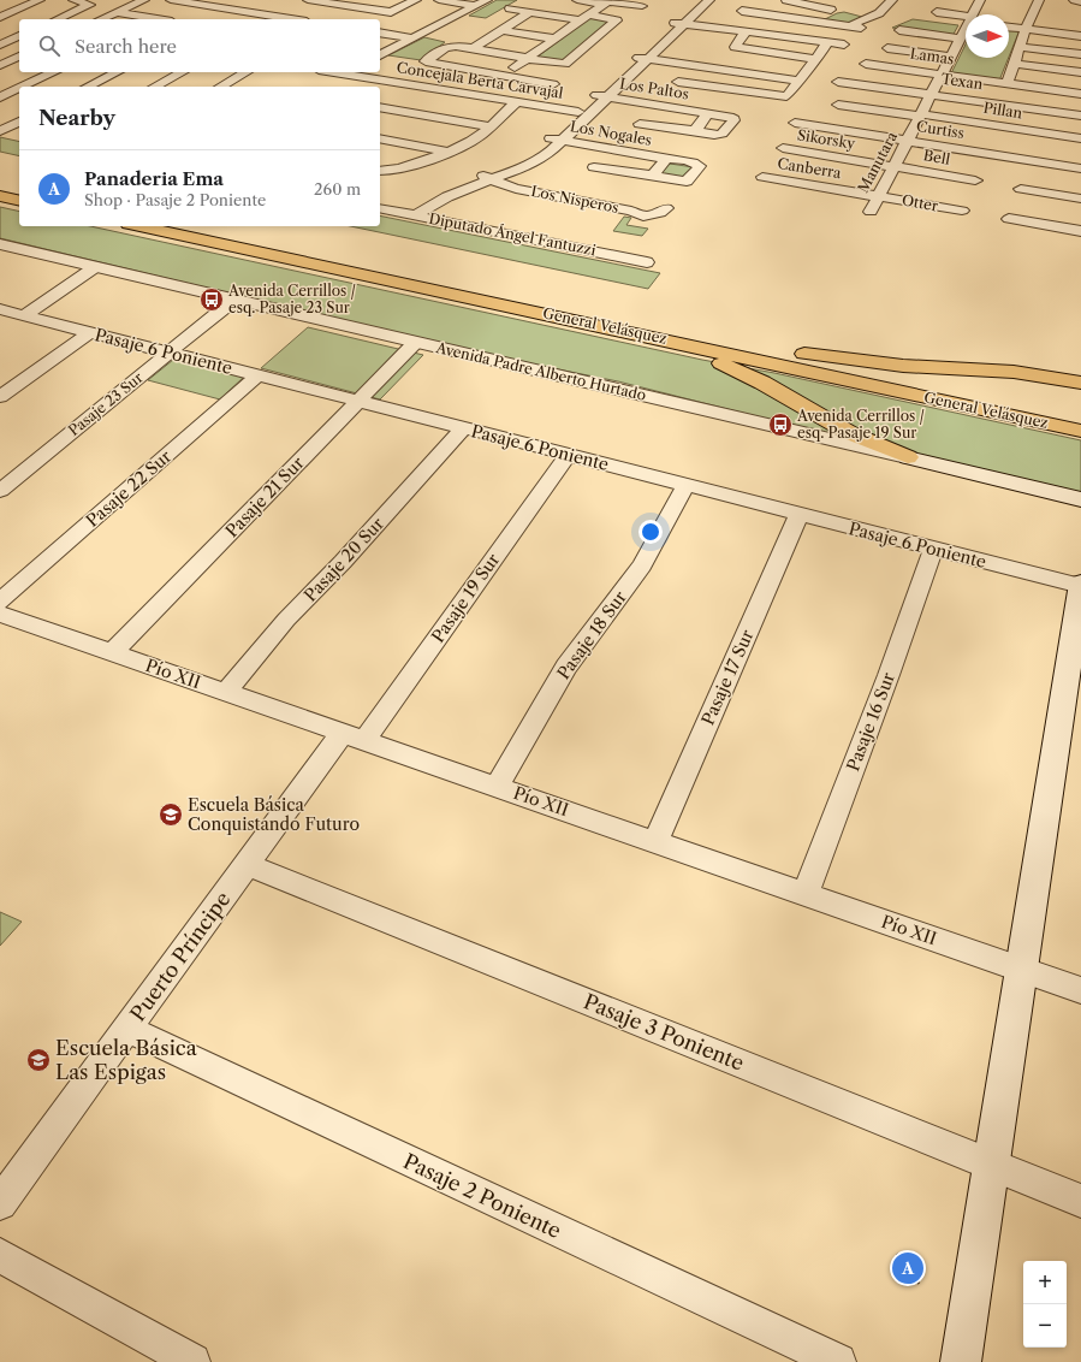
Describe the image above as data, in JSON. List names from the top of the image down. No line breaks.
{"streets":{"highway":["General Velásquez"],"street":["Lamas","Concejala Berta Carvajal","Texan","Los Paltos","Pillan","Curtiss","Los Nogales","Sikorsky","Bell","Manutara","Canberra","Los Nisperos","Otter","Diputado Ángel Fantuzzi","Pasaje 6 Poniente","Avenida Padre Alberto Hurtado","Pasaje 23 Sur","Pasaje 22 Sur","Pasaje 21 Sur","Pasaje 20 Sur","Pasaje 19 Sur","Pasaje 18 Sur","Pío XII","Pasaje 17 Sur","Pasaje 16 Sur","Puerto Príncipe","Pasaje 3 Poniente","Pasaje 2 Poniente"]},"crossings":[["Lamas","Manutara"],["Texan","Manutara"],["Pillan","Manutara"],["Curtiss","Manutara"],["Sikorsky","Bell"],["Sikorsky","Manutara"],["Bell","Manutara"],["Manutara","Canberra"],["Manutara","Otter"],["Canberra","Otter"],["Pasaje 6 Poniente","Pasaje 23 Sur"],["Pasaje 6 Poniente","Pasaje 22 Sur"],["Pasaje 6 Poniente","Pasaje 21 Sur"],["Pasaje 6 Poniente","Pasaje 20 Sur"],["Pasaje 6 Poniente","Pasaje 19 Sur"],["Pasaje 6 Poniente","Pasaje 18 Sur"],["Pasaje 6 Poniente","Pasaje 17 Sur"],["Pasaje 6 Poniente","Pasaje 16 Sur"],["Avenida Padre Alberto Hurtado","Pasaje 23 Sur"],["Avenida Padre Alberto Hurtado","Pasaje 21 Sur"],["Pasaje 21 Sur","Pío XII"],["Pasaje 20 Sur","Pío XII"],["Pasaje 19 Sur","Pío XII"],["Pasaje 19 Sur","Puerto Príncipe"],["Pasaje 18 Sur","Pío XII"],["Pío XII","Pasaje 17 Sur"],["Pío XII","Pasaje 16 Sur"],["Pío XII","Puerto Príncipe"],["Puerto Príncipe","Pasaje 3 Poniente"],["Puerto Príncipe","Pasaje 2 Poniente"]],"places":{"bus stop":["Avenida Cerrillos / esq. Pasaje 23 Sur","Avenida Cerrillos / esq. Pasaje 19 Sur"],"school or university":["Escuela Básica Conquistando Futuro","Escuela Básica Las Espigas"]},"north":"right","page":{"search":"Search here","heading":"Nearby","list":[{"mark":"A","name":"Panaderia Ema","note":"Shop · Pasaje 2 Poniente","value":"260 m"}],"pins":"A","map_buttons":["+","−"]}}
